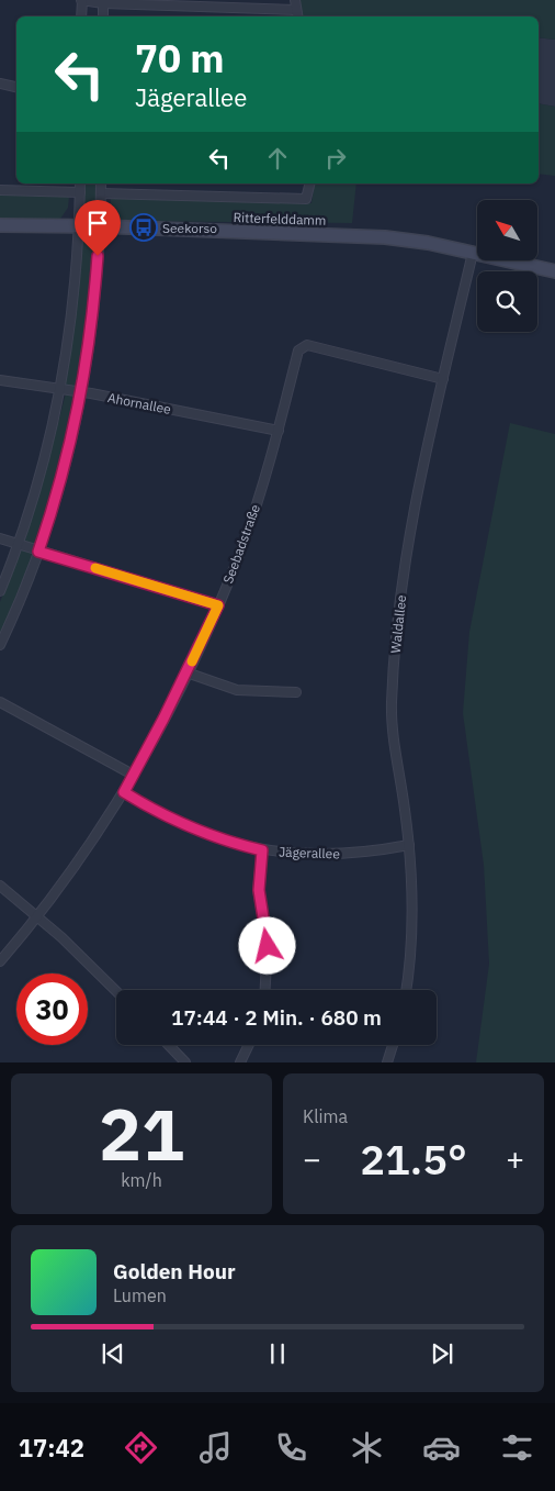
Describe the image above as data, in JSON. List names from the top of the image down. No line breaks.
{"streets":{"main road":["Ritterfelddamm"],"street":["Ahornallee","Seebadstraße","Waldallee","Jägerallee"]},"crossings":[["Ritterfelddamm","Waldallee"],["Ahornallee","Seebadstraße"],["Seebadstraße","Waldallee"],["Seebadstraße","Jägerallee"],["Waldallee","Jägerallee"]],"places":{"bus stop":["Seekorso"]},"north":"top left","page":{"turn":["70 m","Jägerallee"],"limit":"30","trip":"17:44 · 2 Min. · 680 m","tile":[["21","km/h"],"Klima"],"heat":["−","21.5°","+"],"song":["Golden Hour","Lumen"],"tabs":"17:42"}}
